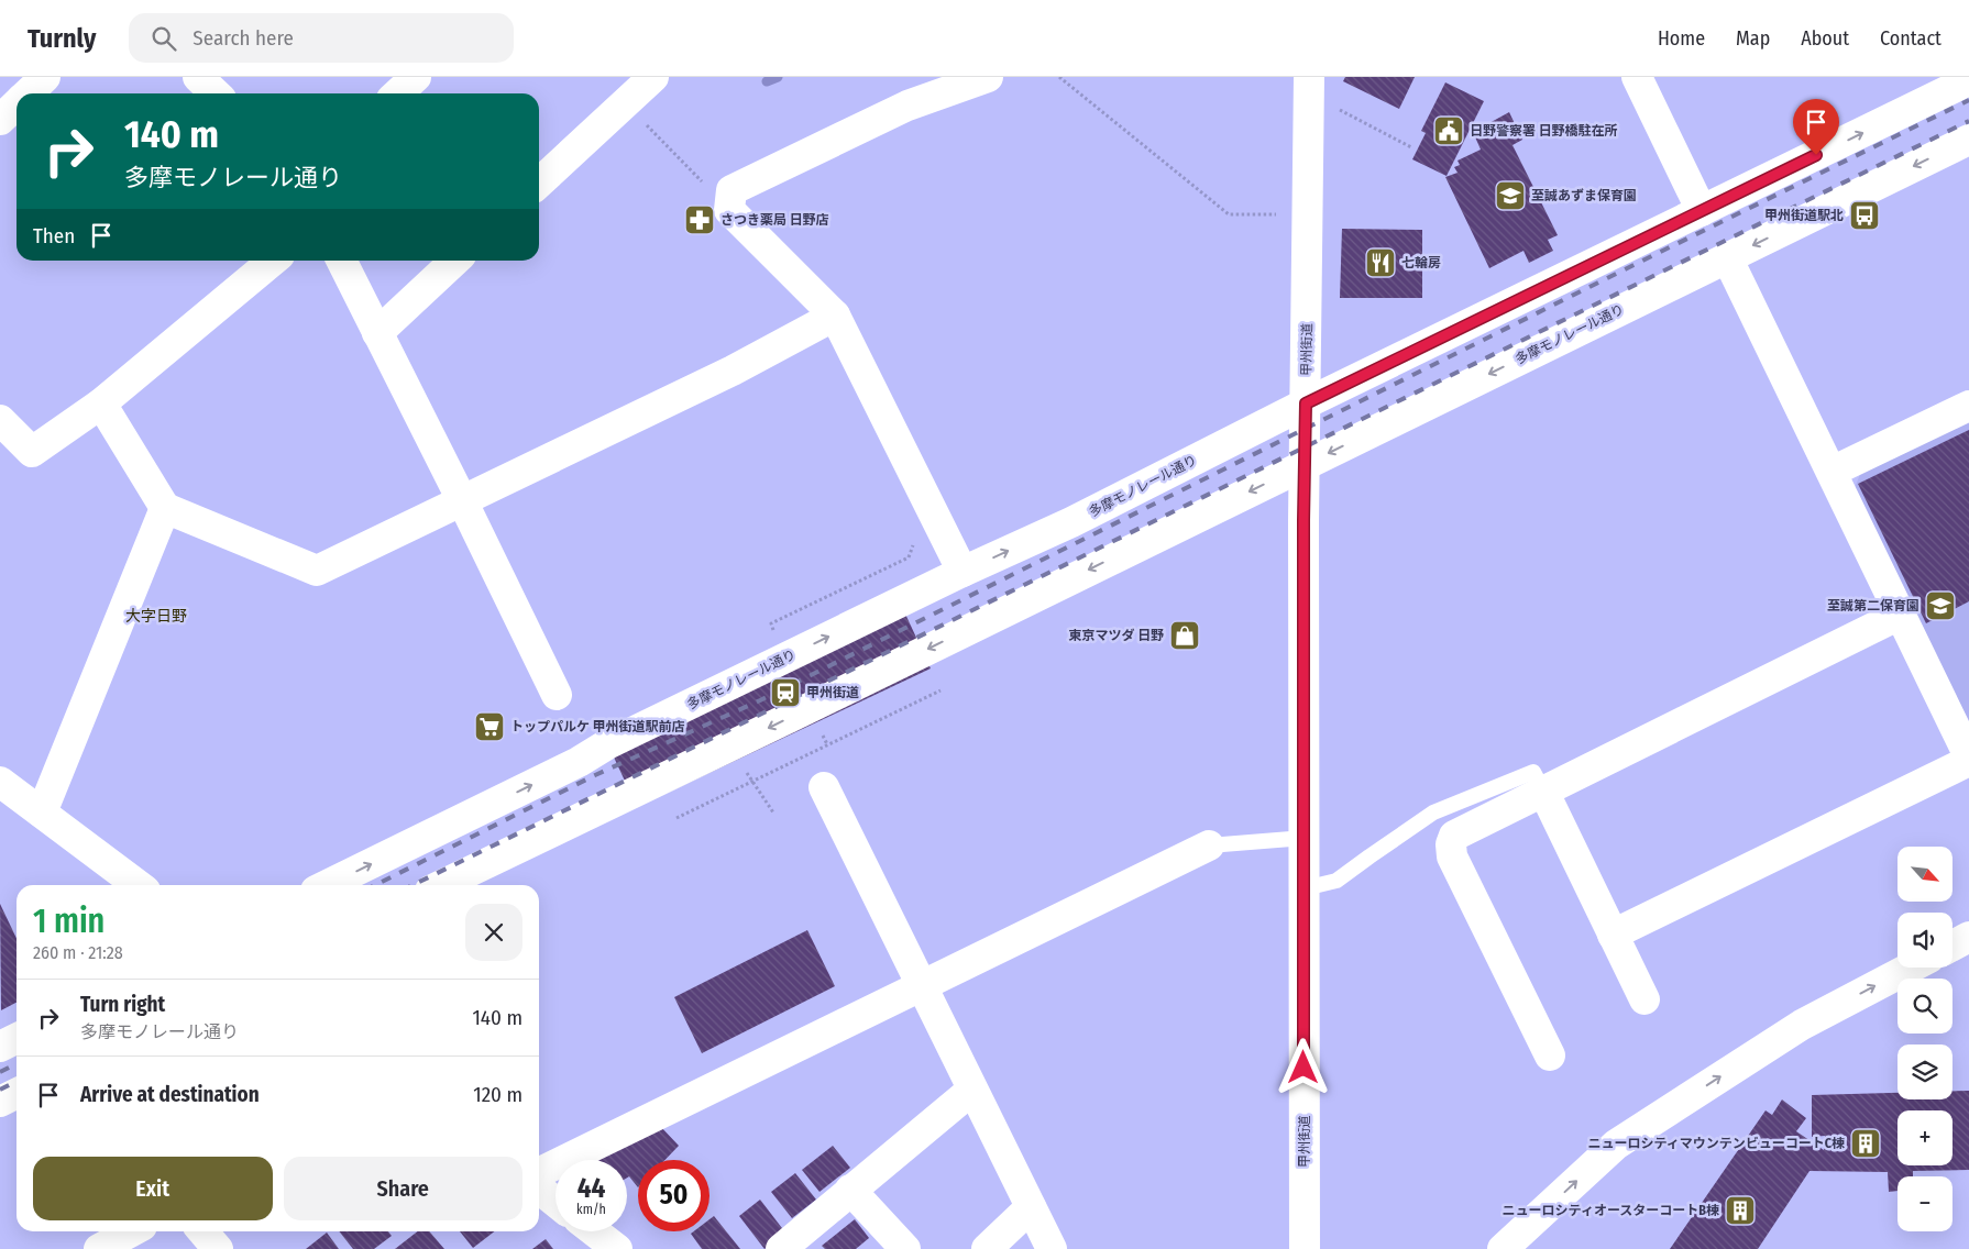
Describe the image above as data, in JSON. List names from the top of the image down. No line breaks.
{"streets":{"street":["多摩モノレール通り","甲州街道"]},"crossings":[["多摩モノレール通り","甲州街道"]],"districts":["大字日野"],"places":{"public building":["日野警察署 日野橋駐在所"],"school or university":["至誠あずま保育園","至誠第二保育園"],"bus stop":["甲州街道駅北"],"pharmacy":["さつき薬局 日野店"],"restaurant":["七輪房"],"shop":["東京マツダ 日野"],"station":["甲州街道"],"supermarket":["トップパルケ 甲州街道駅前店"],"building":["ニューロシティマウンテンビューコートC棟","ニューロシティオースターコートB棟"]},"north":"bottom right","page":{"header":"Turnly","search":"Search here","nav":["Home","Map","About","Contact"],"turn":["140 m","多摩モノレール通り"],"then":"Then","map_buttons":["+","−"],"heading":["1 min","260 m · 21:28"],"list":[{"name":"Turn right","note":"多摩モノレール通り","value":"140 m"},{"name":"Arrive at destination","value":"120 m"}],"buttons":["Exit","Share"],"speed":"44 km/h","limit":"50"}}
